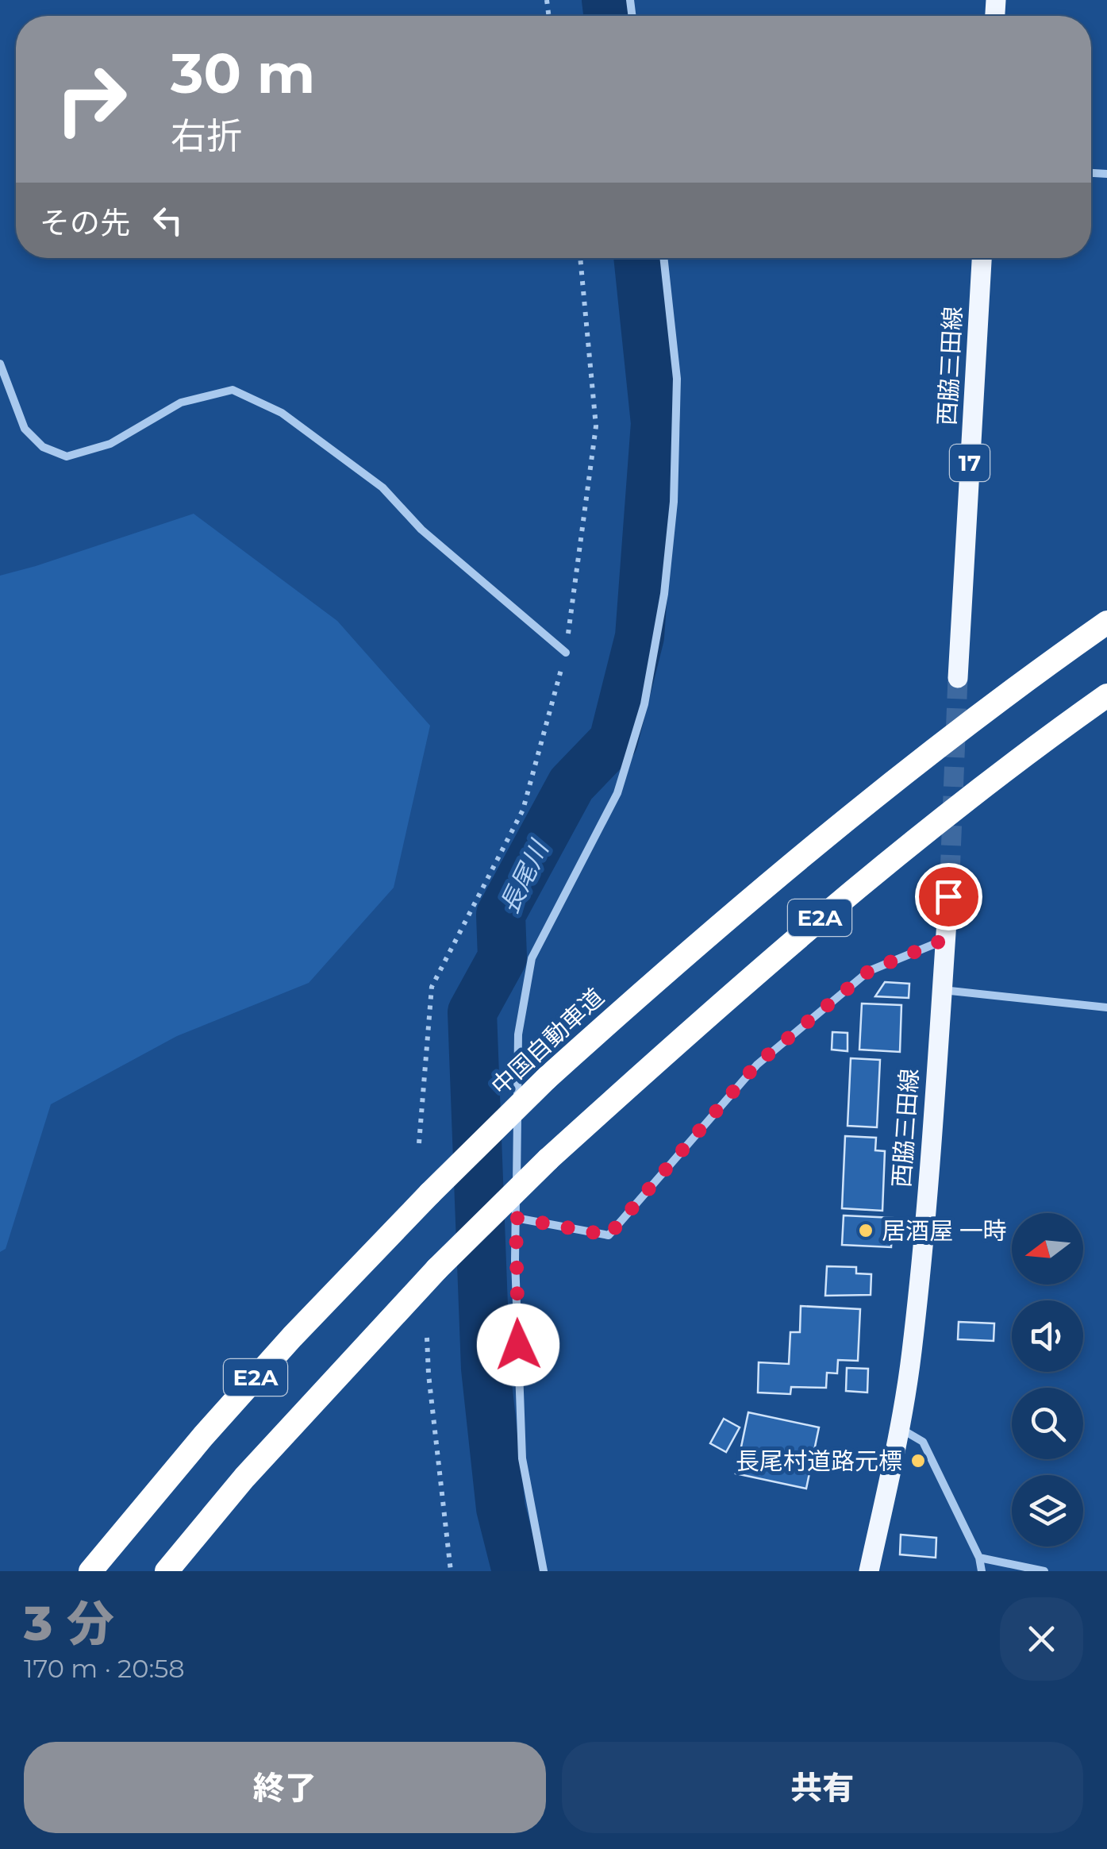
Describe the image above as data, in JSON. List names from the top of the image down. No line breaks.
{"streets":{"highway":["E2A","中国自動車道"],"main road":["西脇三田線","17"]},"water":["長尾川"],"places":["居酒屋 一時","長尾村道路元標"],"north":"left","page":{"turn":["30 m","右折"],"then":"その先","heading":["3 分","170 m · 20:58"],"buttons":["終了","共有"]}}
